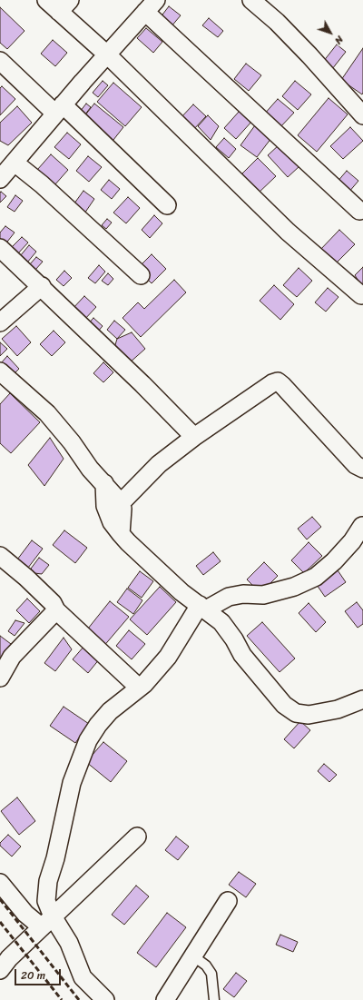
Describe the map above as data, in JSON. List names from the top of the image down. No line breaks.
{"scale_bar":"20 m","north":"bottom right"}
